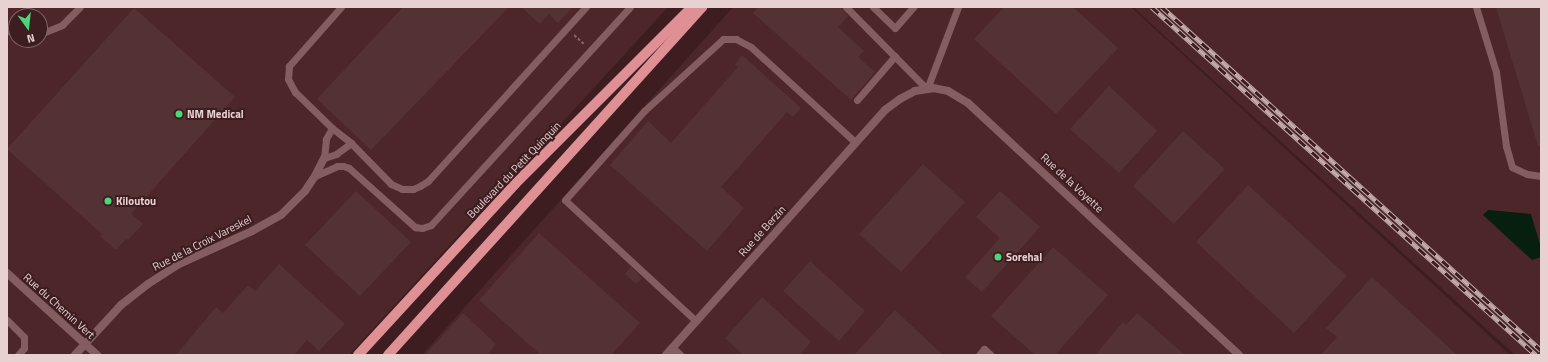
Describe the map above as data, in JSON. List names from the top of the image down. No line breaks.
{"streets":{"main road":["Boulevard du Petit Quinquin"],"street":["Rue de la Voyette","Rue de Berzin","Rue de la Croix Vareskel","Rue du Chemin Vert"]},"crossings":[["Rue de la Voyette","Rue de Berzin"],["Rue de la Croix Vareskel","Rue du Chemin Vert"]],"places":["NM Medical","Kiloutou","Sorehal"],"north":"bottom"}
